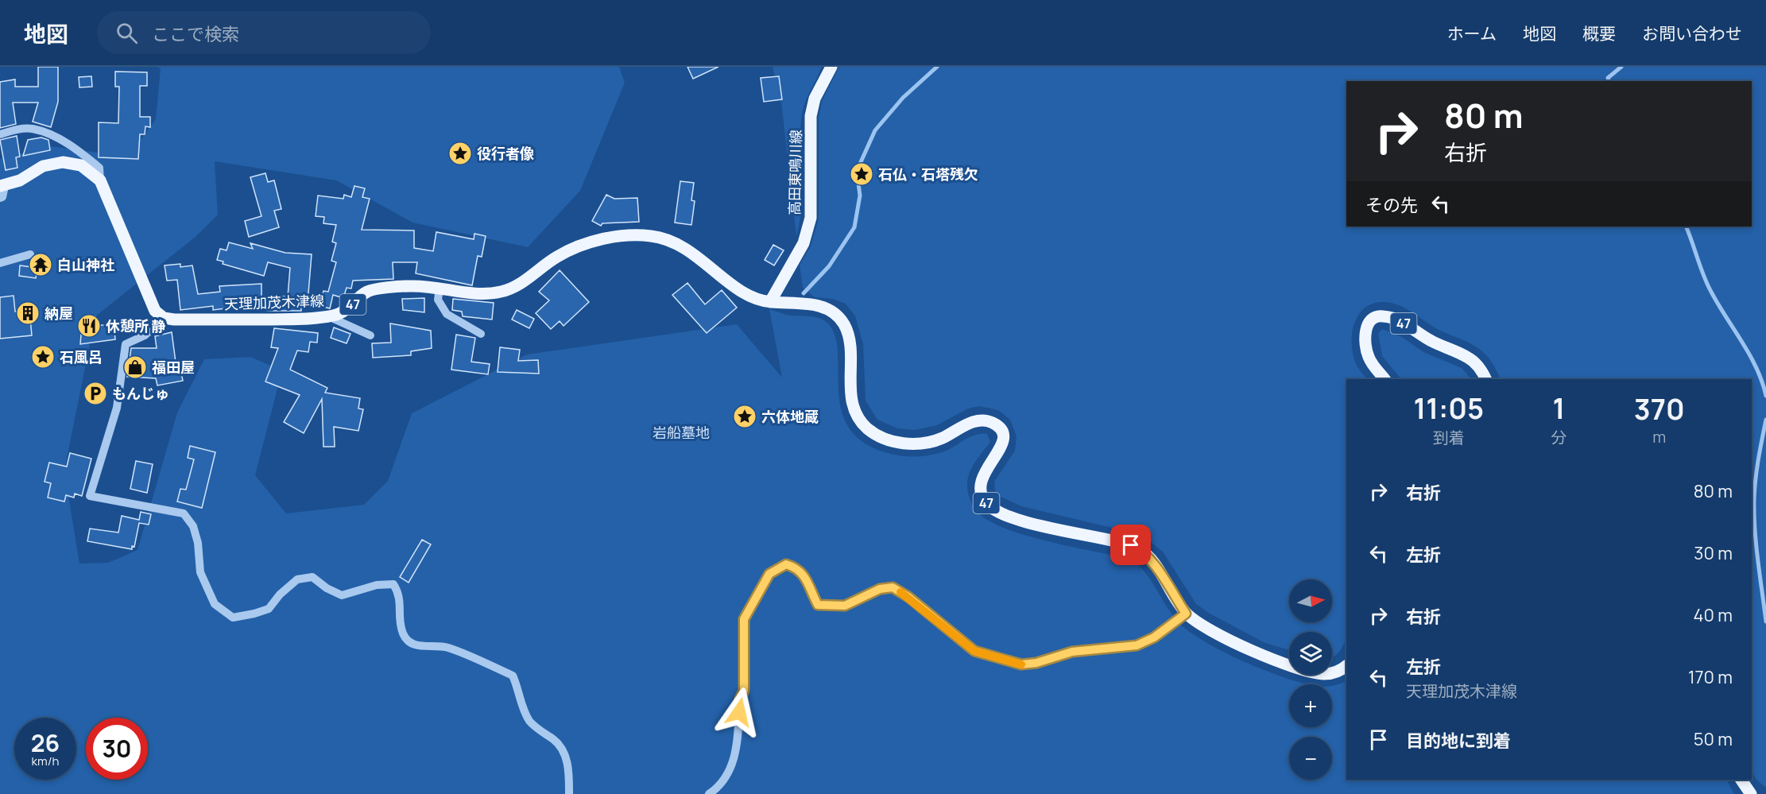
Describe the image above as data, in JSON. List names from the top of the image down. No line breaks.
{"streets":{"main road":["高田東鳴川線","天理加茂木津線","47"]},"crossings":[["高田東鳴川線","天理加茂木津線"]],"parks":["岩船墓地"],"places":{"place":["役行者像","石仏・石塔残欠","石風呂","六体地蔵"],"temple":["白山神社"],"building":["納屋"],"restaurant":["休憩所 静"],"shop":["福田屋"],"parking":["もんじゅ"]},"north":"right","page":{"header":"地図","search":"ここで検索","nav":["ホーム","地図","概要","お問い合わせ"],"turn":["80 m","右折"],"then":"その先","eta":["11:05","到着","1","分","370","m"],"list":[{"name":"右折","value":"80 m"},{"name":"左折","value":"30 m"},{"name":"右折","value":"40 m"},{"name":"左折","note":"天理加茂木津線","value":"170 m"},{"name":"目的地に到着","value":"50 m"}],"map_buttons":["+","−"],"speed":"26 km/h","limit":"30"}}
